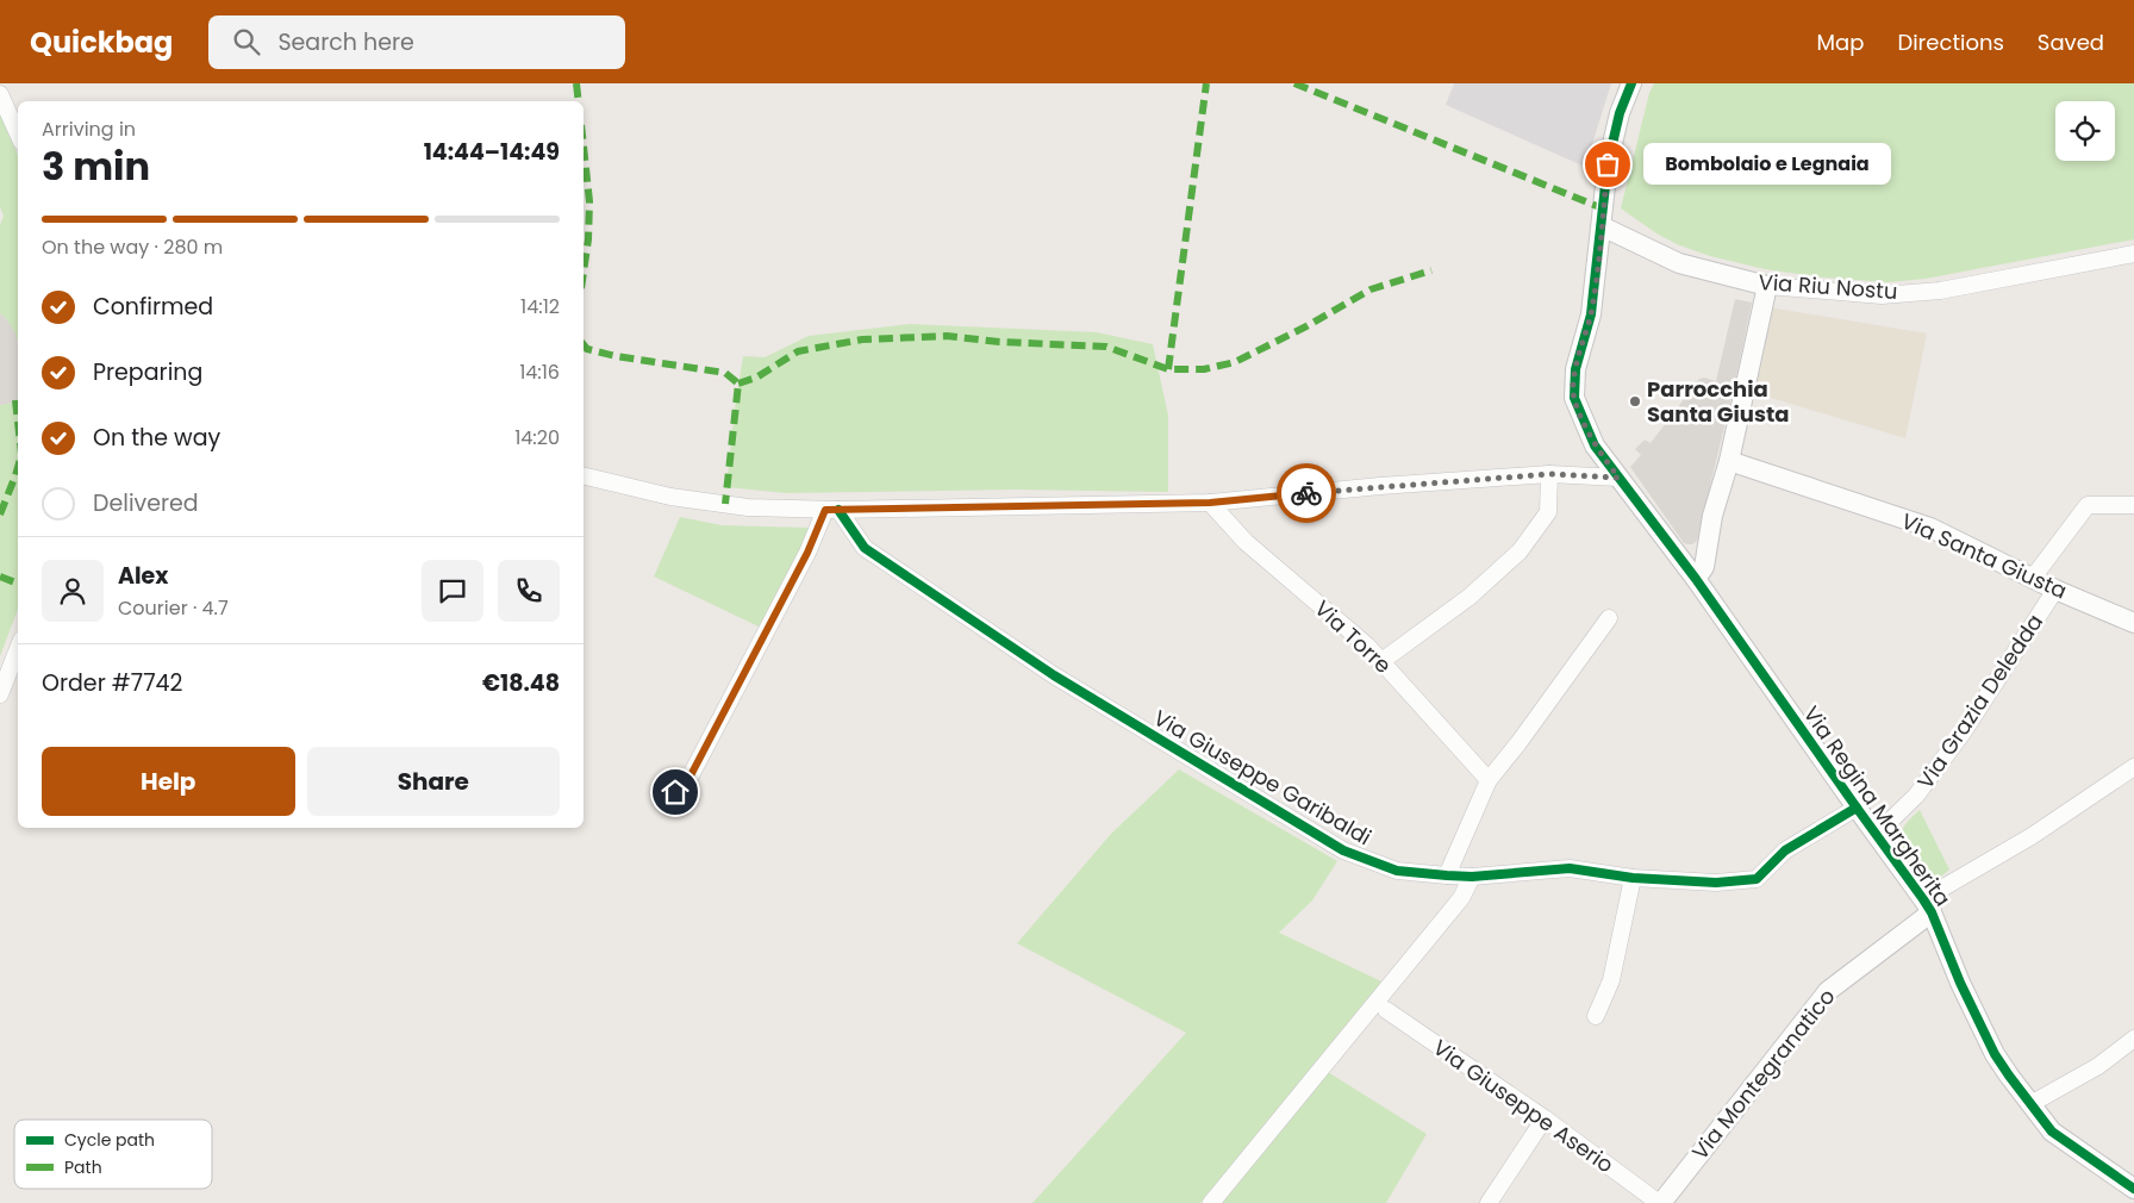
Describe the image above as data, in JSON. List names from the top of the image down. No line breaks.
{"streets":{"street":["Via Riu Nostu","Via Santa Giusta","Via Torre","Via Grazia Deledda","Via Giuseppe Garibaldi","Via Regina Margherita","Via Montegranatico","Via Giuseppe Aserio"]},"crossings":[["Via Riu Nostu","Via Regina Margherita"],["Via Santa Giusta","Via Grazia Deledda"],["Via Grazia Deledda","Via Regina Margherita"],["Via Giuseppe Garibaldi","Via Regina Margherita"],["Via Regina Margherita","Via Montegranatico"],["Via Montegranatico","Via Giuseppe Aserio"]],"places":["Bombolaio e Legnaia","Parrocchia Santa Giusta"],"legend":["Cycle path","Path"],"page":{"header":"Quickbag","search":"Search here","nav":["Map","Directions","Saved"],"heading":["3 min","Arriving in","14:44–14:49"],"panel":["Alex","Courier · 4.7","Order #7742","€18.48"],"bubble":"Bombolaio e Legnaia","bar":"On the way · 280 m","list":[["Confirmed","14:12"],["Preparing","14:16"],["On the way","14:20"],"Delivered"],"buttons":["Help","Share"]}}
